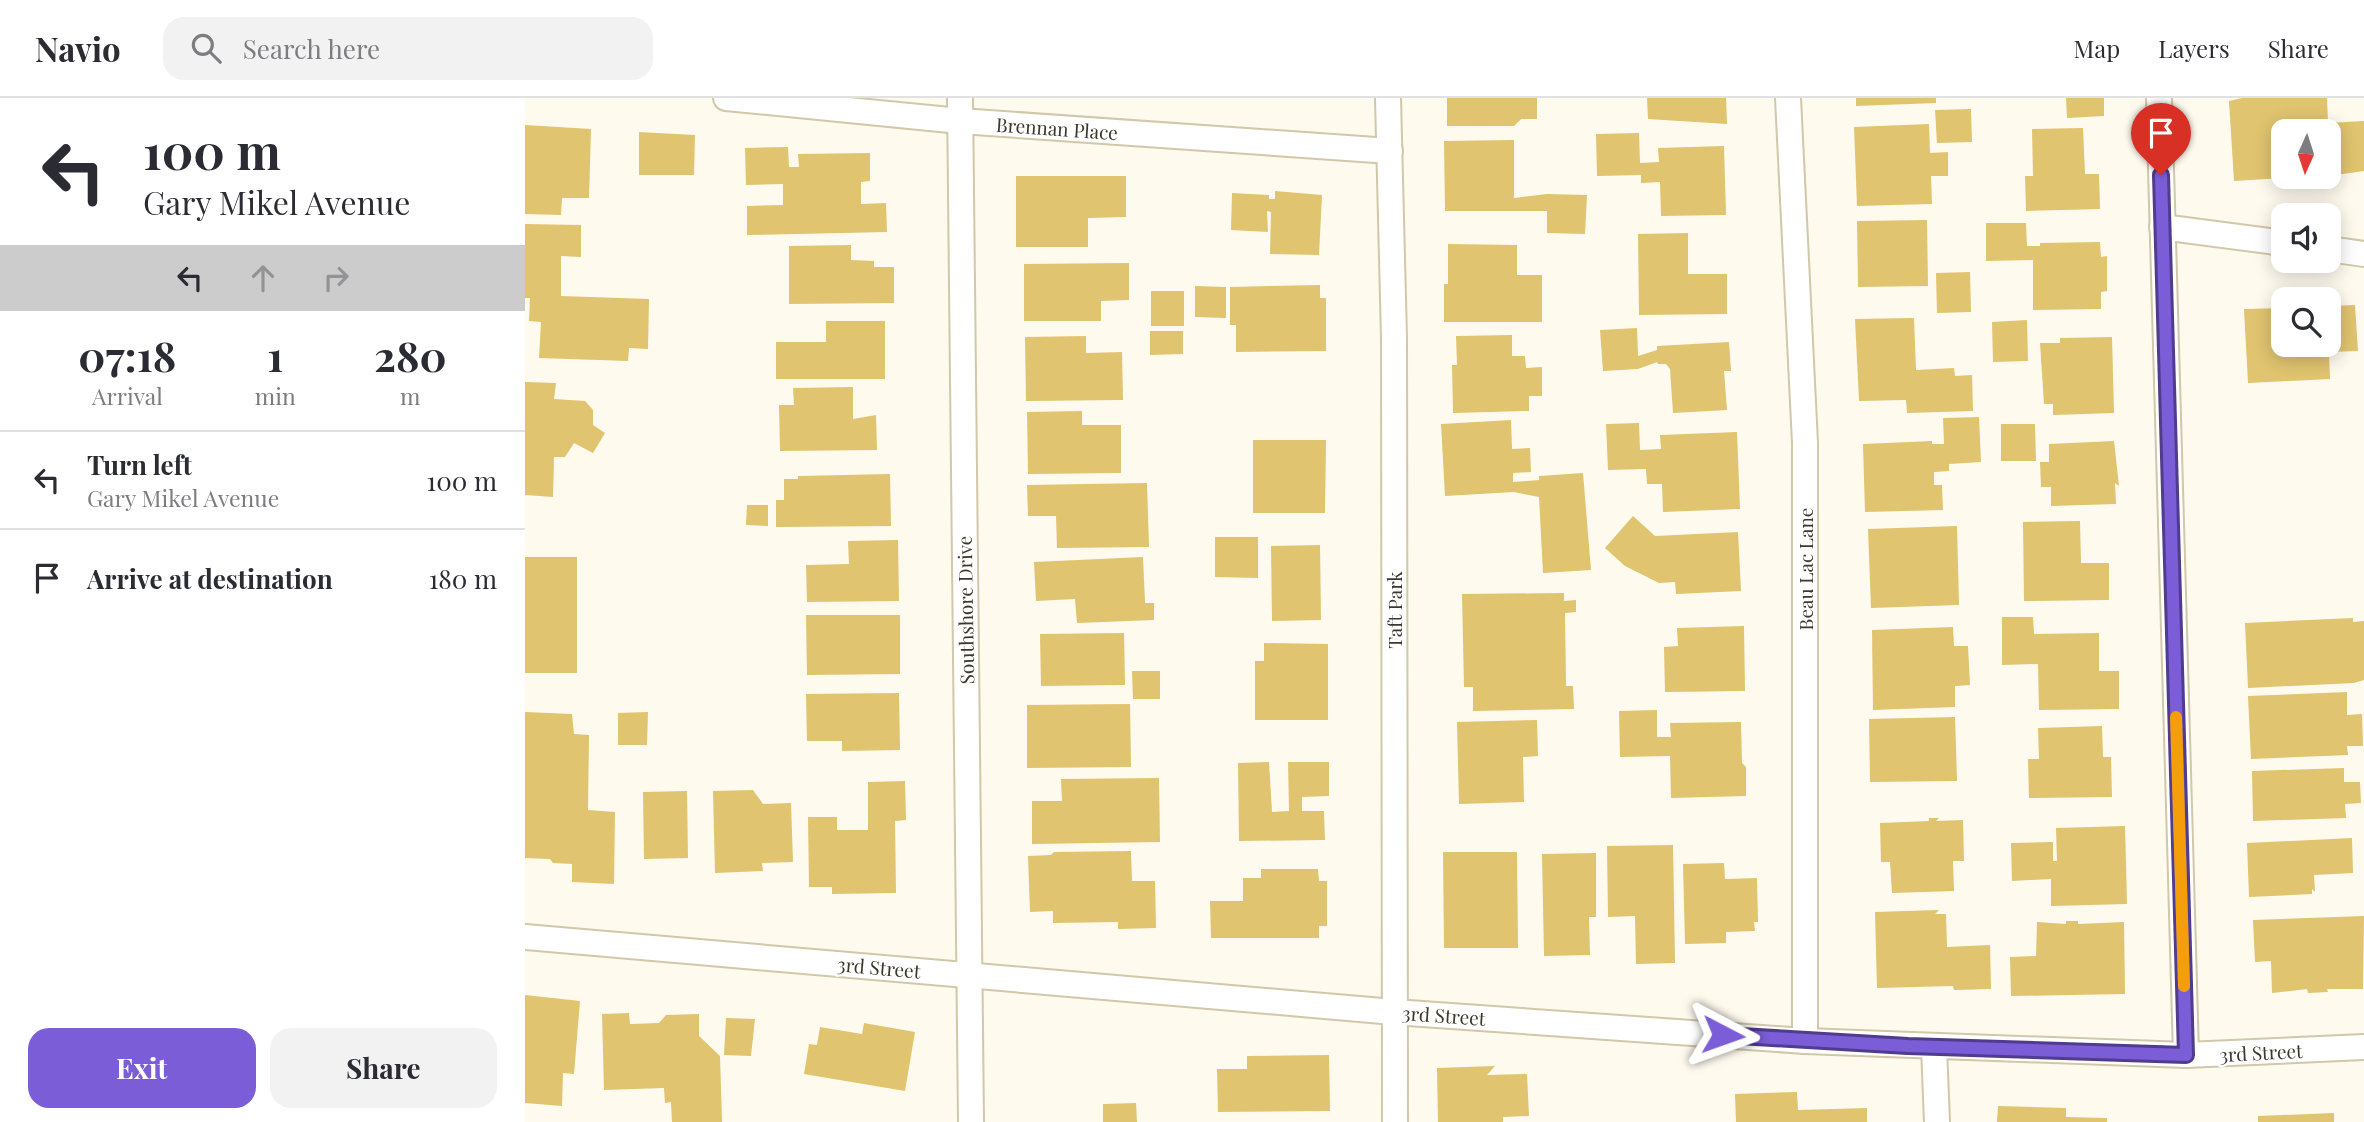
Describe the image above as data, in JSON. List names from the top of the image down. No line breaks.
{"streets":{"street":["Brennan Place","Beau Lac Lane","Southshore Drive","Taft Park","3rd Street"]},"crossings":[["Brennan Place","Southshore Drive"],["Brennan Place","Taft Park"],["Beau Lac Lane","3rd Street"],["Southshore Drive","3rd Street"],["Taft Park","3rd Street"]],"north":"bottom","page":{"header":"Navio","search":"Search here","nav":["Map","Layers","Share"],"turn":["100 m","Gary Mikel Avenue"],"eta":["07:18","Arrival","1","min","280","m"],"list":[{"name":"Turn left","note":"Gary Mikel Avenue","value":"100 m"},{"name":"Arrive at destination","value":"180 m"}],"buttons":["Exit","Share"]}}
